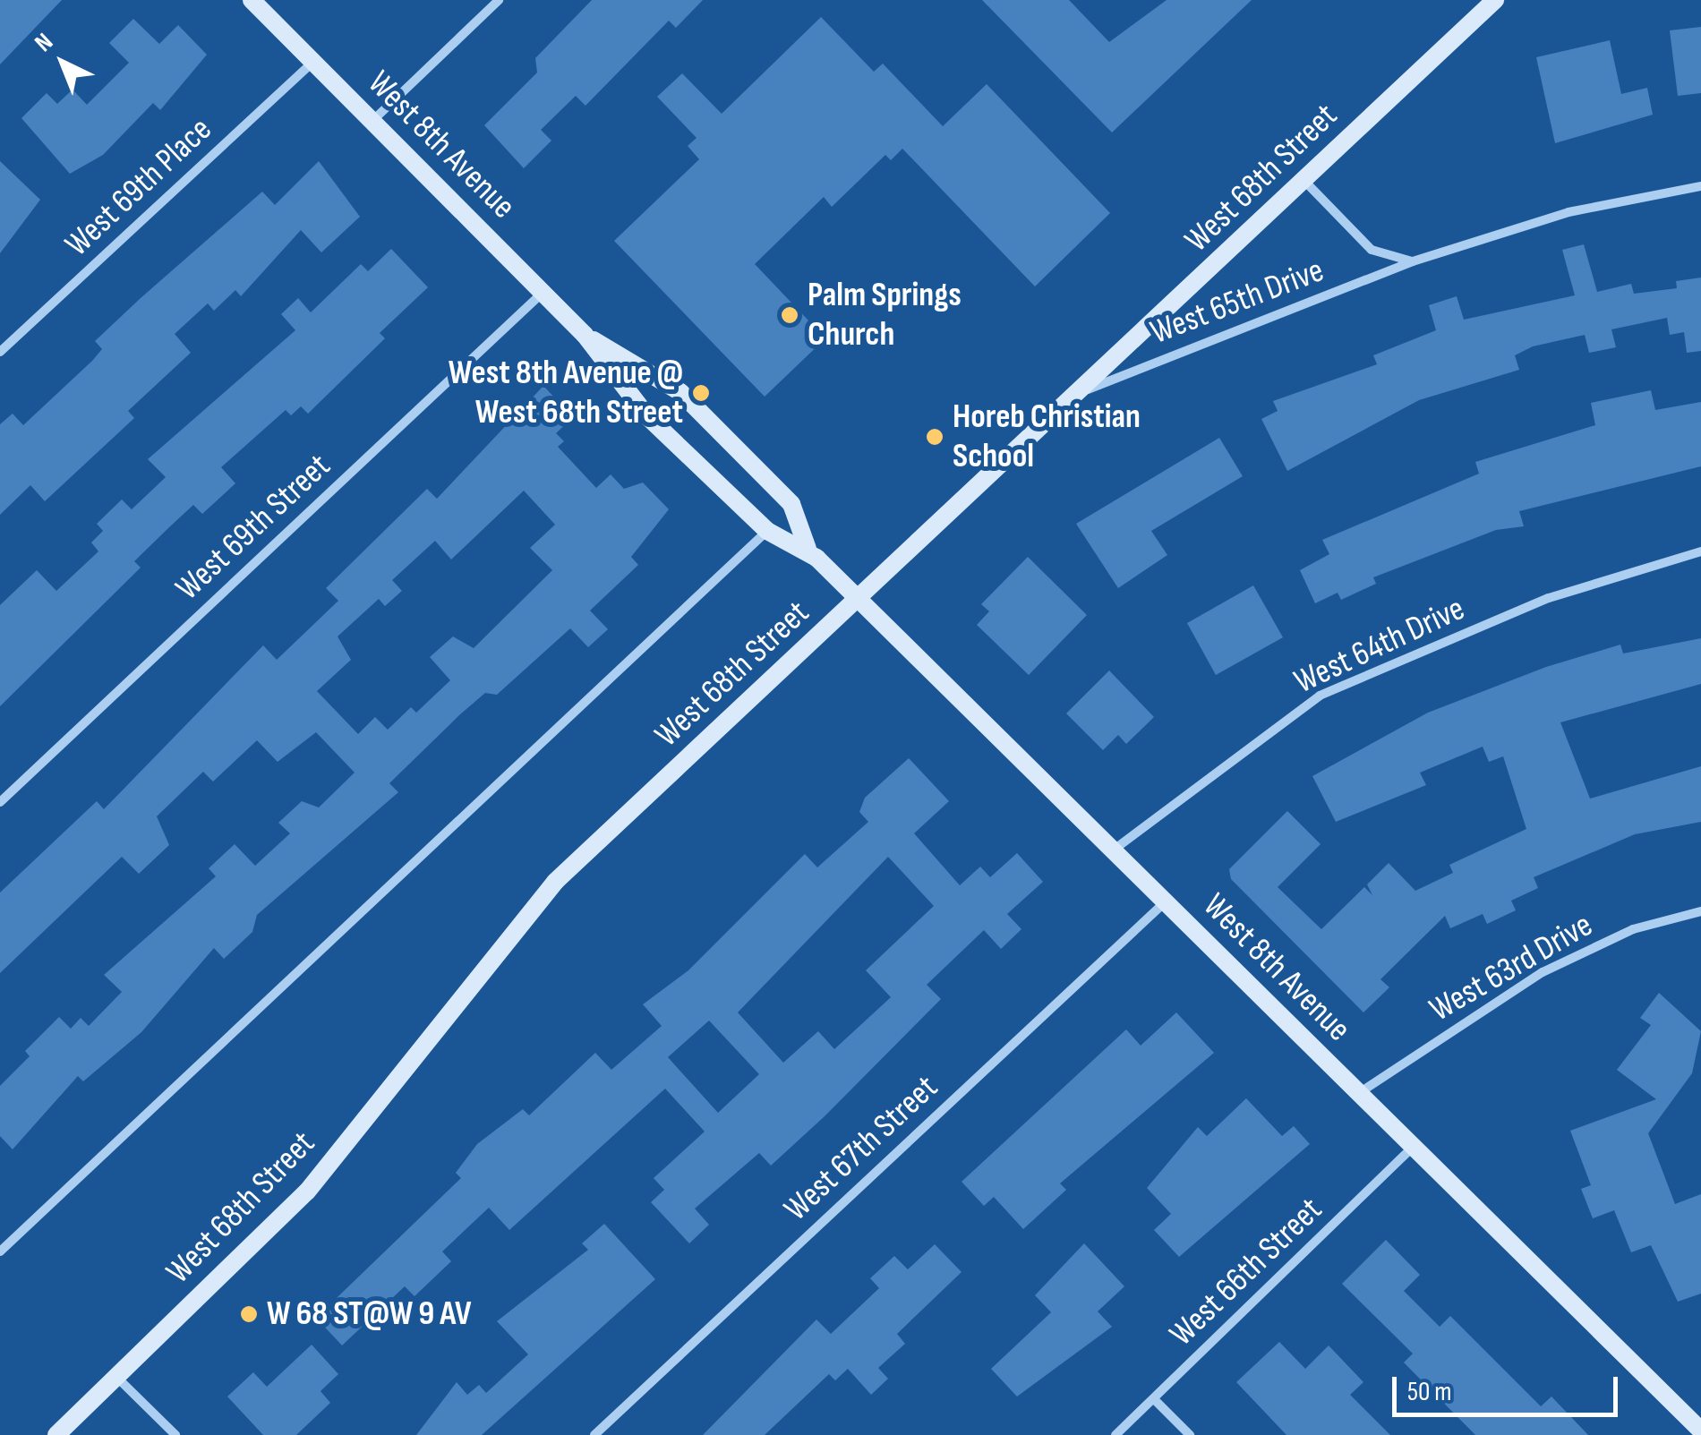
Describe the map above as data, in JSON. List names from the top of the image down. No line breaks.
{"streets":{"street":["West 8th Avenue","West 68th Street","West 69th Place","West 65th Drive","West 69th Street","West 64th Drive","West 63rd Drive","West 67th Street","West 66th Street"]},"crossings":[["West 8th Avenue","West 68th Street"],["West 8th Avenue","West 69th Place"],["West 8th Avenue","West 69th Street"],["West 8th Avenue","West 64th Drive"],["West 8th Avenue","West 63rd Drive"],["West 8th Avenue","West 67th Street"],["West 8th Avenue","West 66th Street"],["West 68th Street","West 65th Drive"]],"places":["Palm Springs Church","West 8th Avenue @ West 68th Street","Horeb Christian School","W 68 ST@W 9 AV"],"scale_bar":"50 m","north":"top left"}
